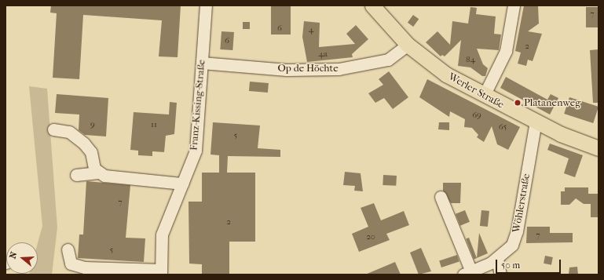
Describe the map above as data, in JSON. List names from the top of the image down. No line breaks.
{"streets":{"main road":["Werler Straße"],"street":["Op de Höchte","Franz-Kissing-Straße","Wöhlerstraße"]},"crossings":[["Op de Höchte","Werler Straße"],["Op de Höchte","Franz-Kissing-Straße"],["Werler Straße","Wöhlerstraße"]],"places":["Platanenweg"],"house_numbers":["7","6","4","6","2","4a","84","69","9","11","65","5","7","2","7","20","5"],"scale_bar":"50 m","north":"left"}
